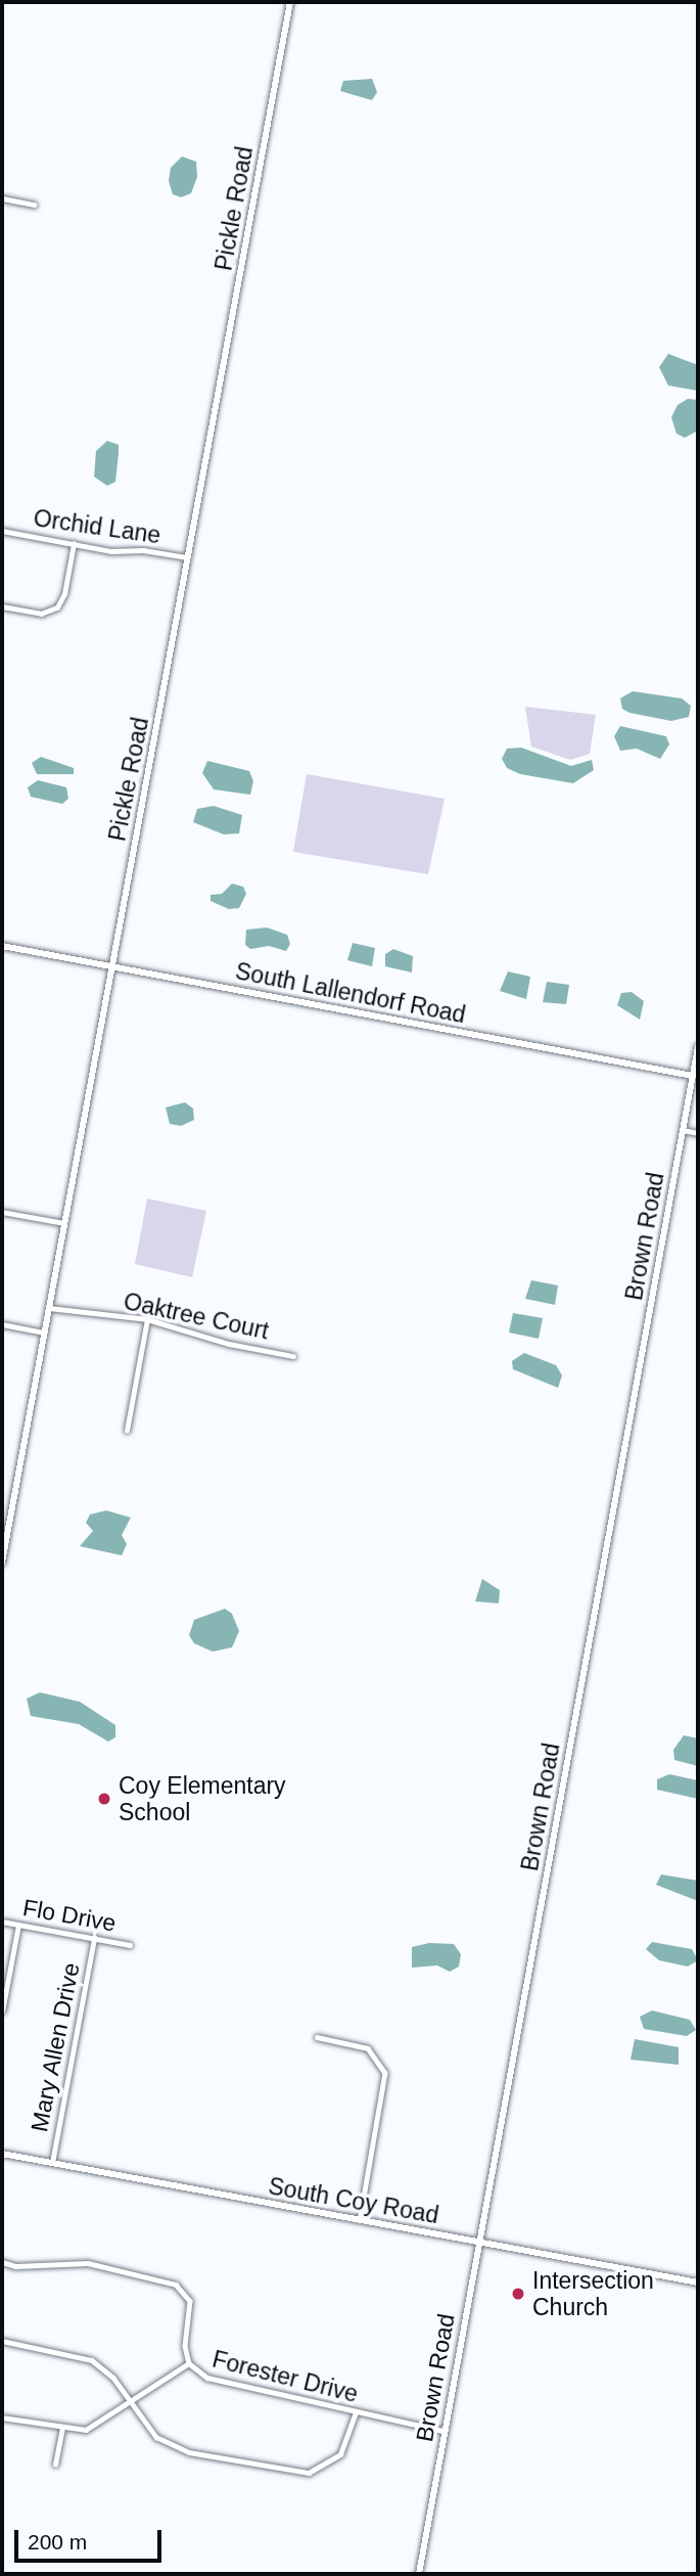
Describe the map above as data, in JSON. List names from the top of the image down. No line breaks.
{"streets":{"street":["Pickle Road","Orchid Lane","South Lallendorf Road","Brown Road","Oaktree Court","Flo Drive","Mary Allen Drive","South Coy Road","Forester Drive"]},"crossings":[["Pickle Road","Orchid Lane"],["Pickle Road","South Lallendorf Road"],["Pickle Road","Oaktree Court"],["South Lallendorf Road","Brown Road"],["Brown Road","South Coy Road"],["Brown Road","Forester Drive"],["Flo Drive","Mary Allen Drive"],["Mary Allen Drive","South Coy Road"]],"places":["Coy Elementary School","Intersection Church"],"scale_bar":"200 m"}
